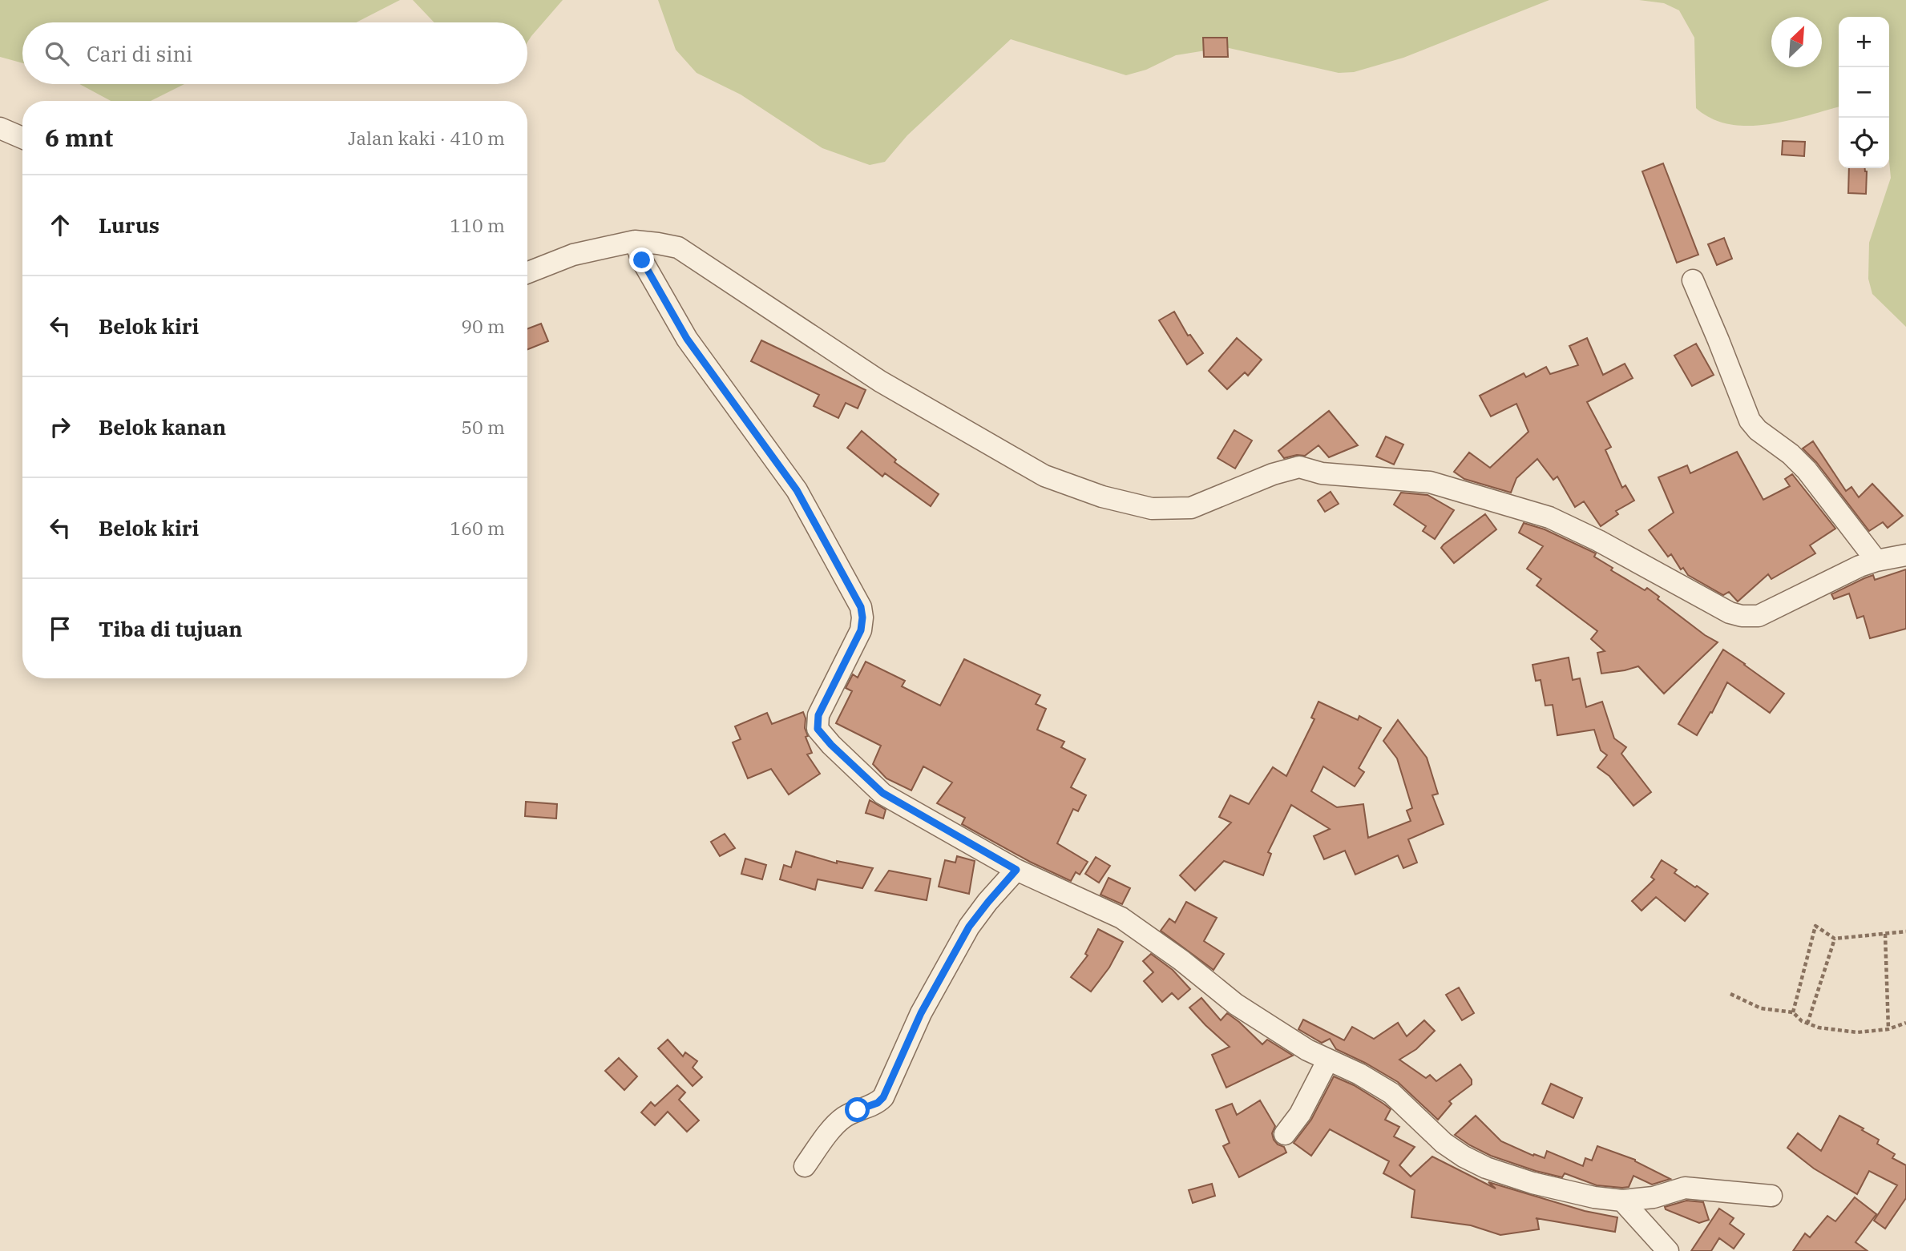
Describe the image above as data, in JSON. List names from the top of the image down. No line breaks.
{"north":"top right","page":{"map_buttons":["+","−"],"search":"Cari di sini","heading":["6 mnt","Jalan kaki · 410 m"],"list":[["Lurus","110 m"],["Belok kiri","90 m"],["Belok kanan","50 m"],["Belok kiri","160 m"],"Tiba di tujuan"]}}
